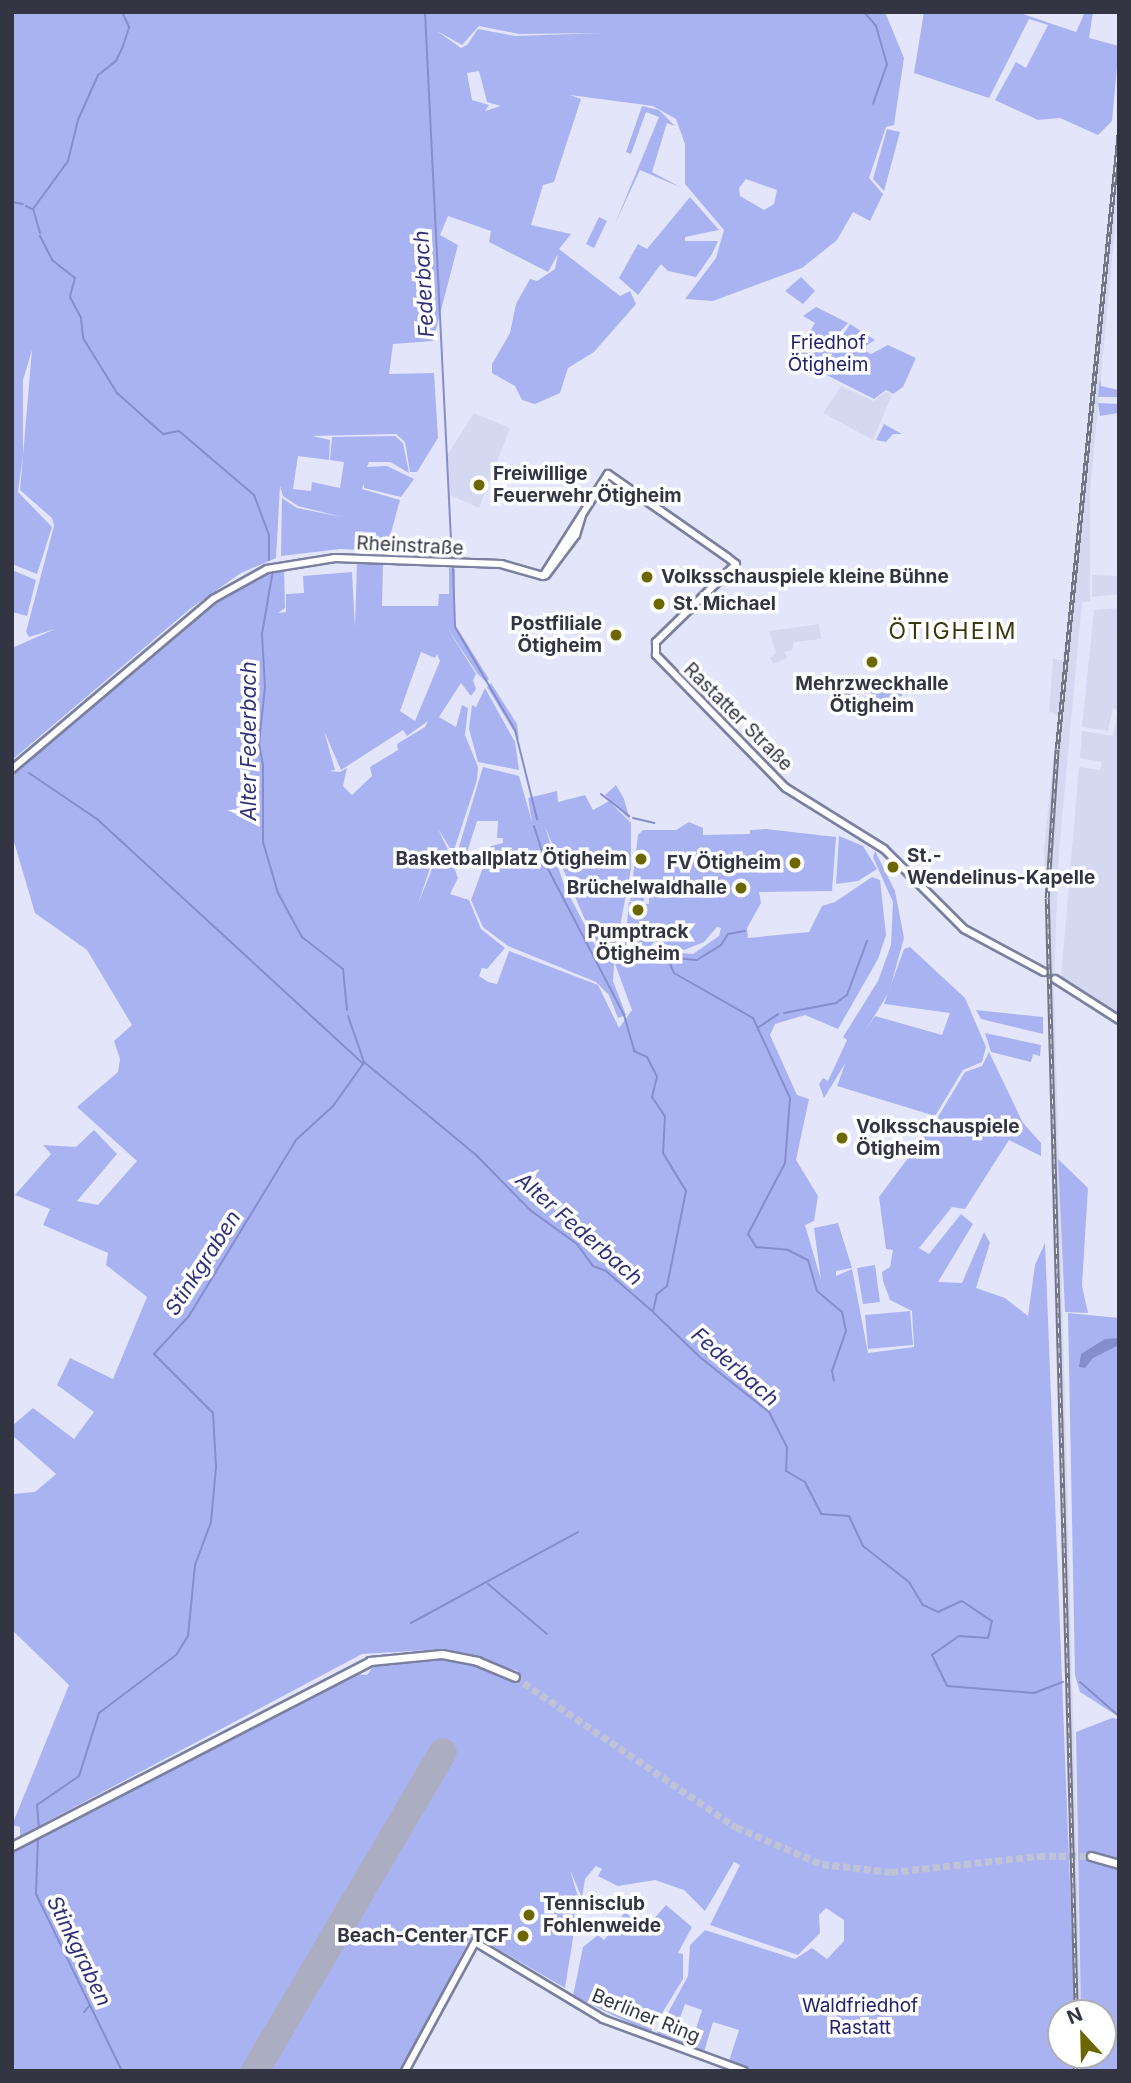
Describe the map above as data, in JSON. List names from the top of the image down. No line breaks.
{"streets":{"street":["Rheinstraße","Rastatter Straße","Berliner Ring"]},"crossings":[["Rheinstraße","Rastatter Straße"]],"districts":["ÖTIGHEIM"],"water":["Federbach","Alter Federbach","Stinkgraben"],"parks":["Friedhof Ötigheim","Waldfriedhof Rastatt"],"places":["Freiwillige Feuerwehr Ötigheim","Volksschauspiele kleine Bühne","St. Michael","Postfiliale Ötigheim","Mehrzweckhalle Ötigheim","Basketballplatz Ötigheim","FV Ötigheim","St.- Wendelinus-Kapelle","Brüchelwaldhalle","Pumptrack Ötigheim","Volksschauspiele Ötigheim","Tennisclub Fohlenweide","Beach-Center TCF"],"north":"top"}
